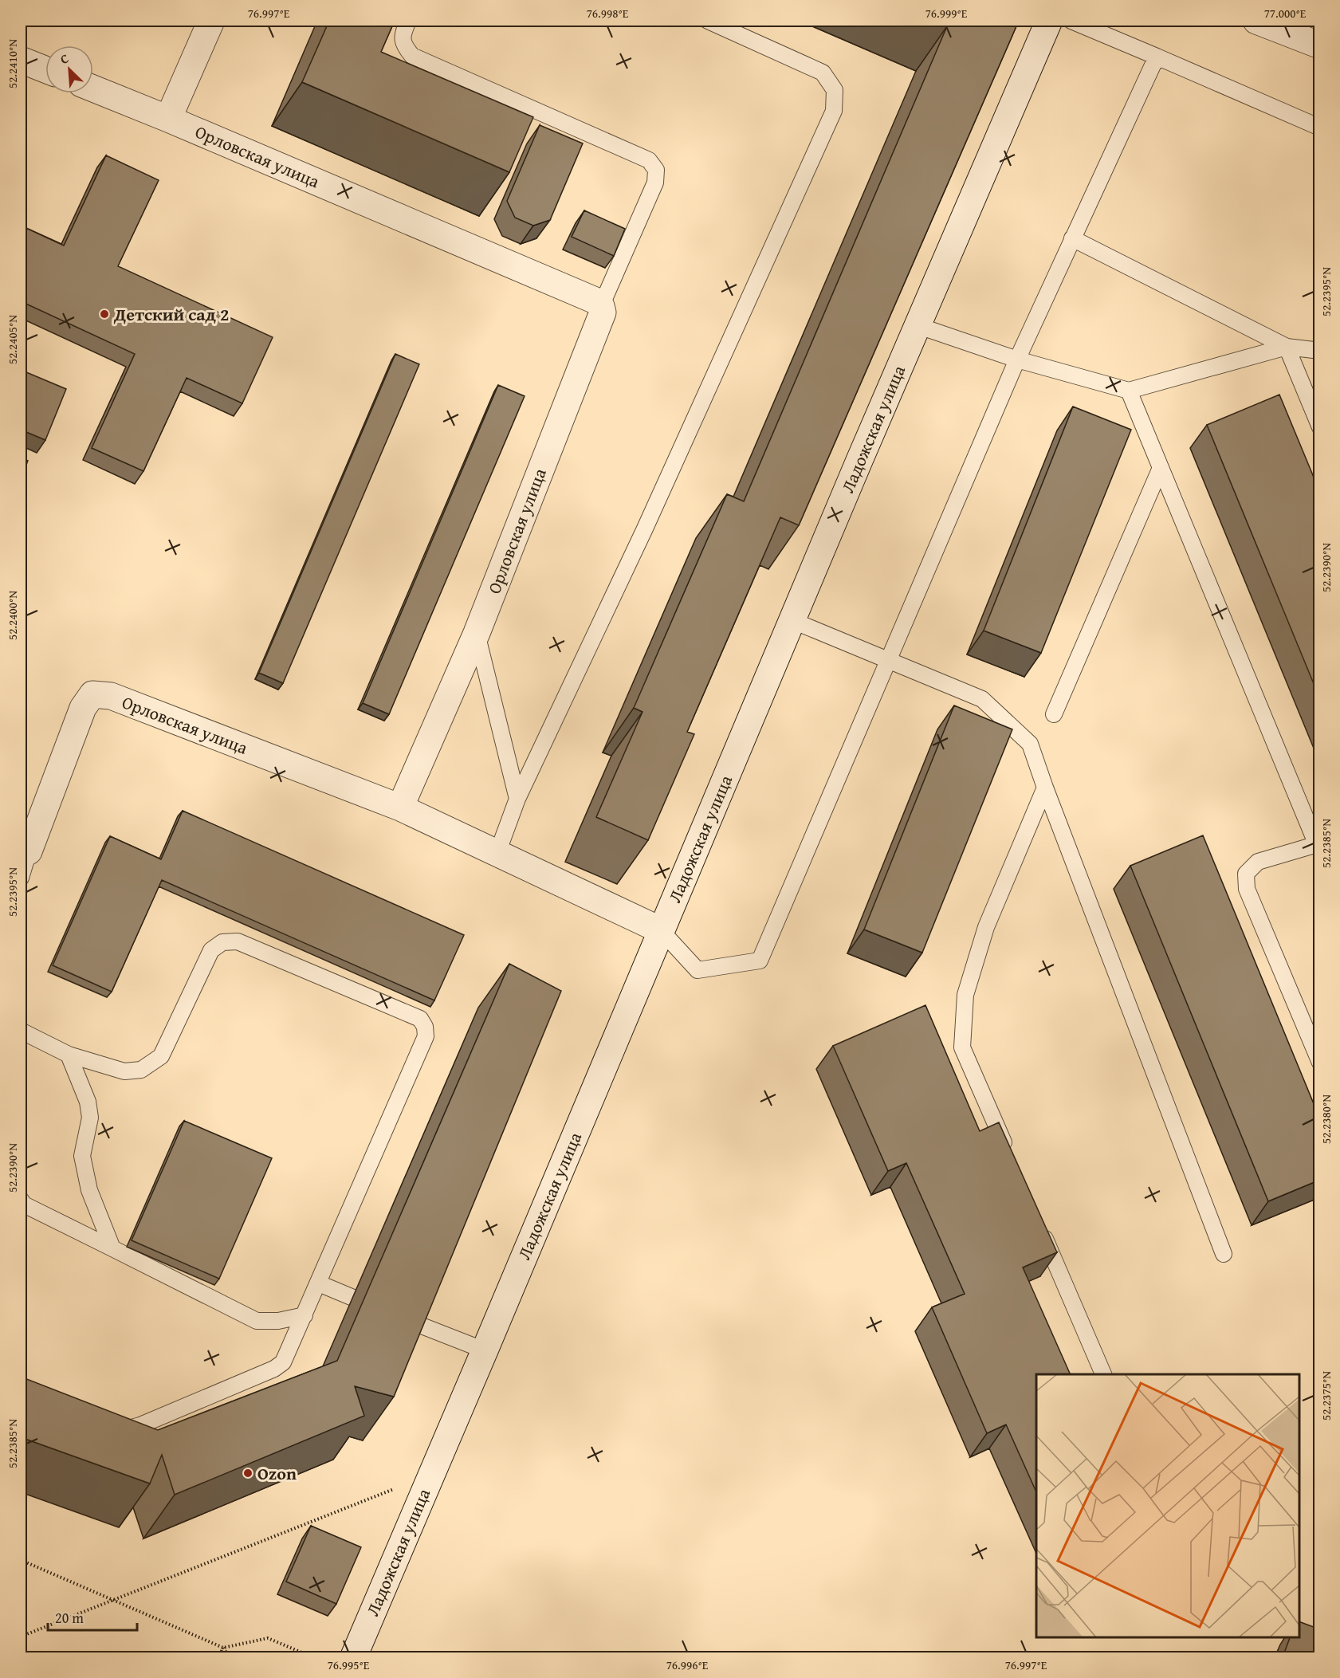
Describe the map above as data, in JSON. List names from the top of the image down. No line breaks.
{"streets":{"street":["Орловская улица","Ладожская улица"]},"places":["Детский сад 2","Ozon"],"scale_bar":"20 m","north":"top left","coordinates":["76.997°E","76.998°E","76.999°E","77.000°E","52.2410°N","52.2395°N","52.2405°N","52.2390°N","52.2400°N","52.2385°N","52.2380°N","52.2375°N","76.995°E","76.996°E"]}
